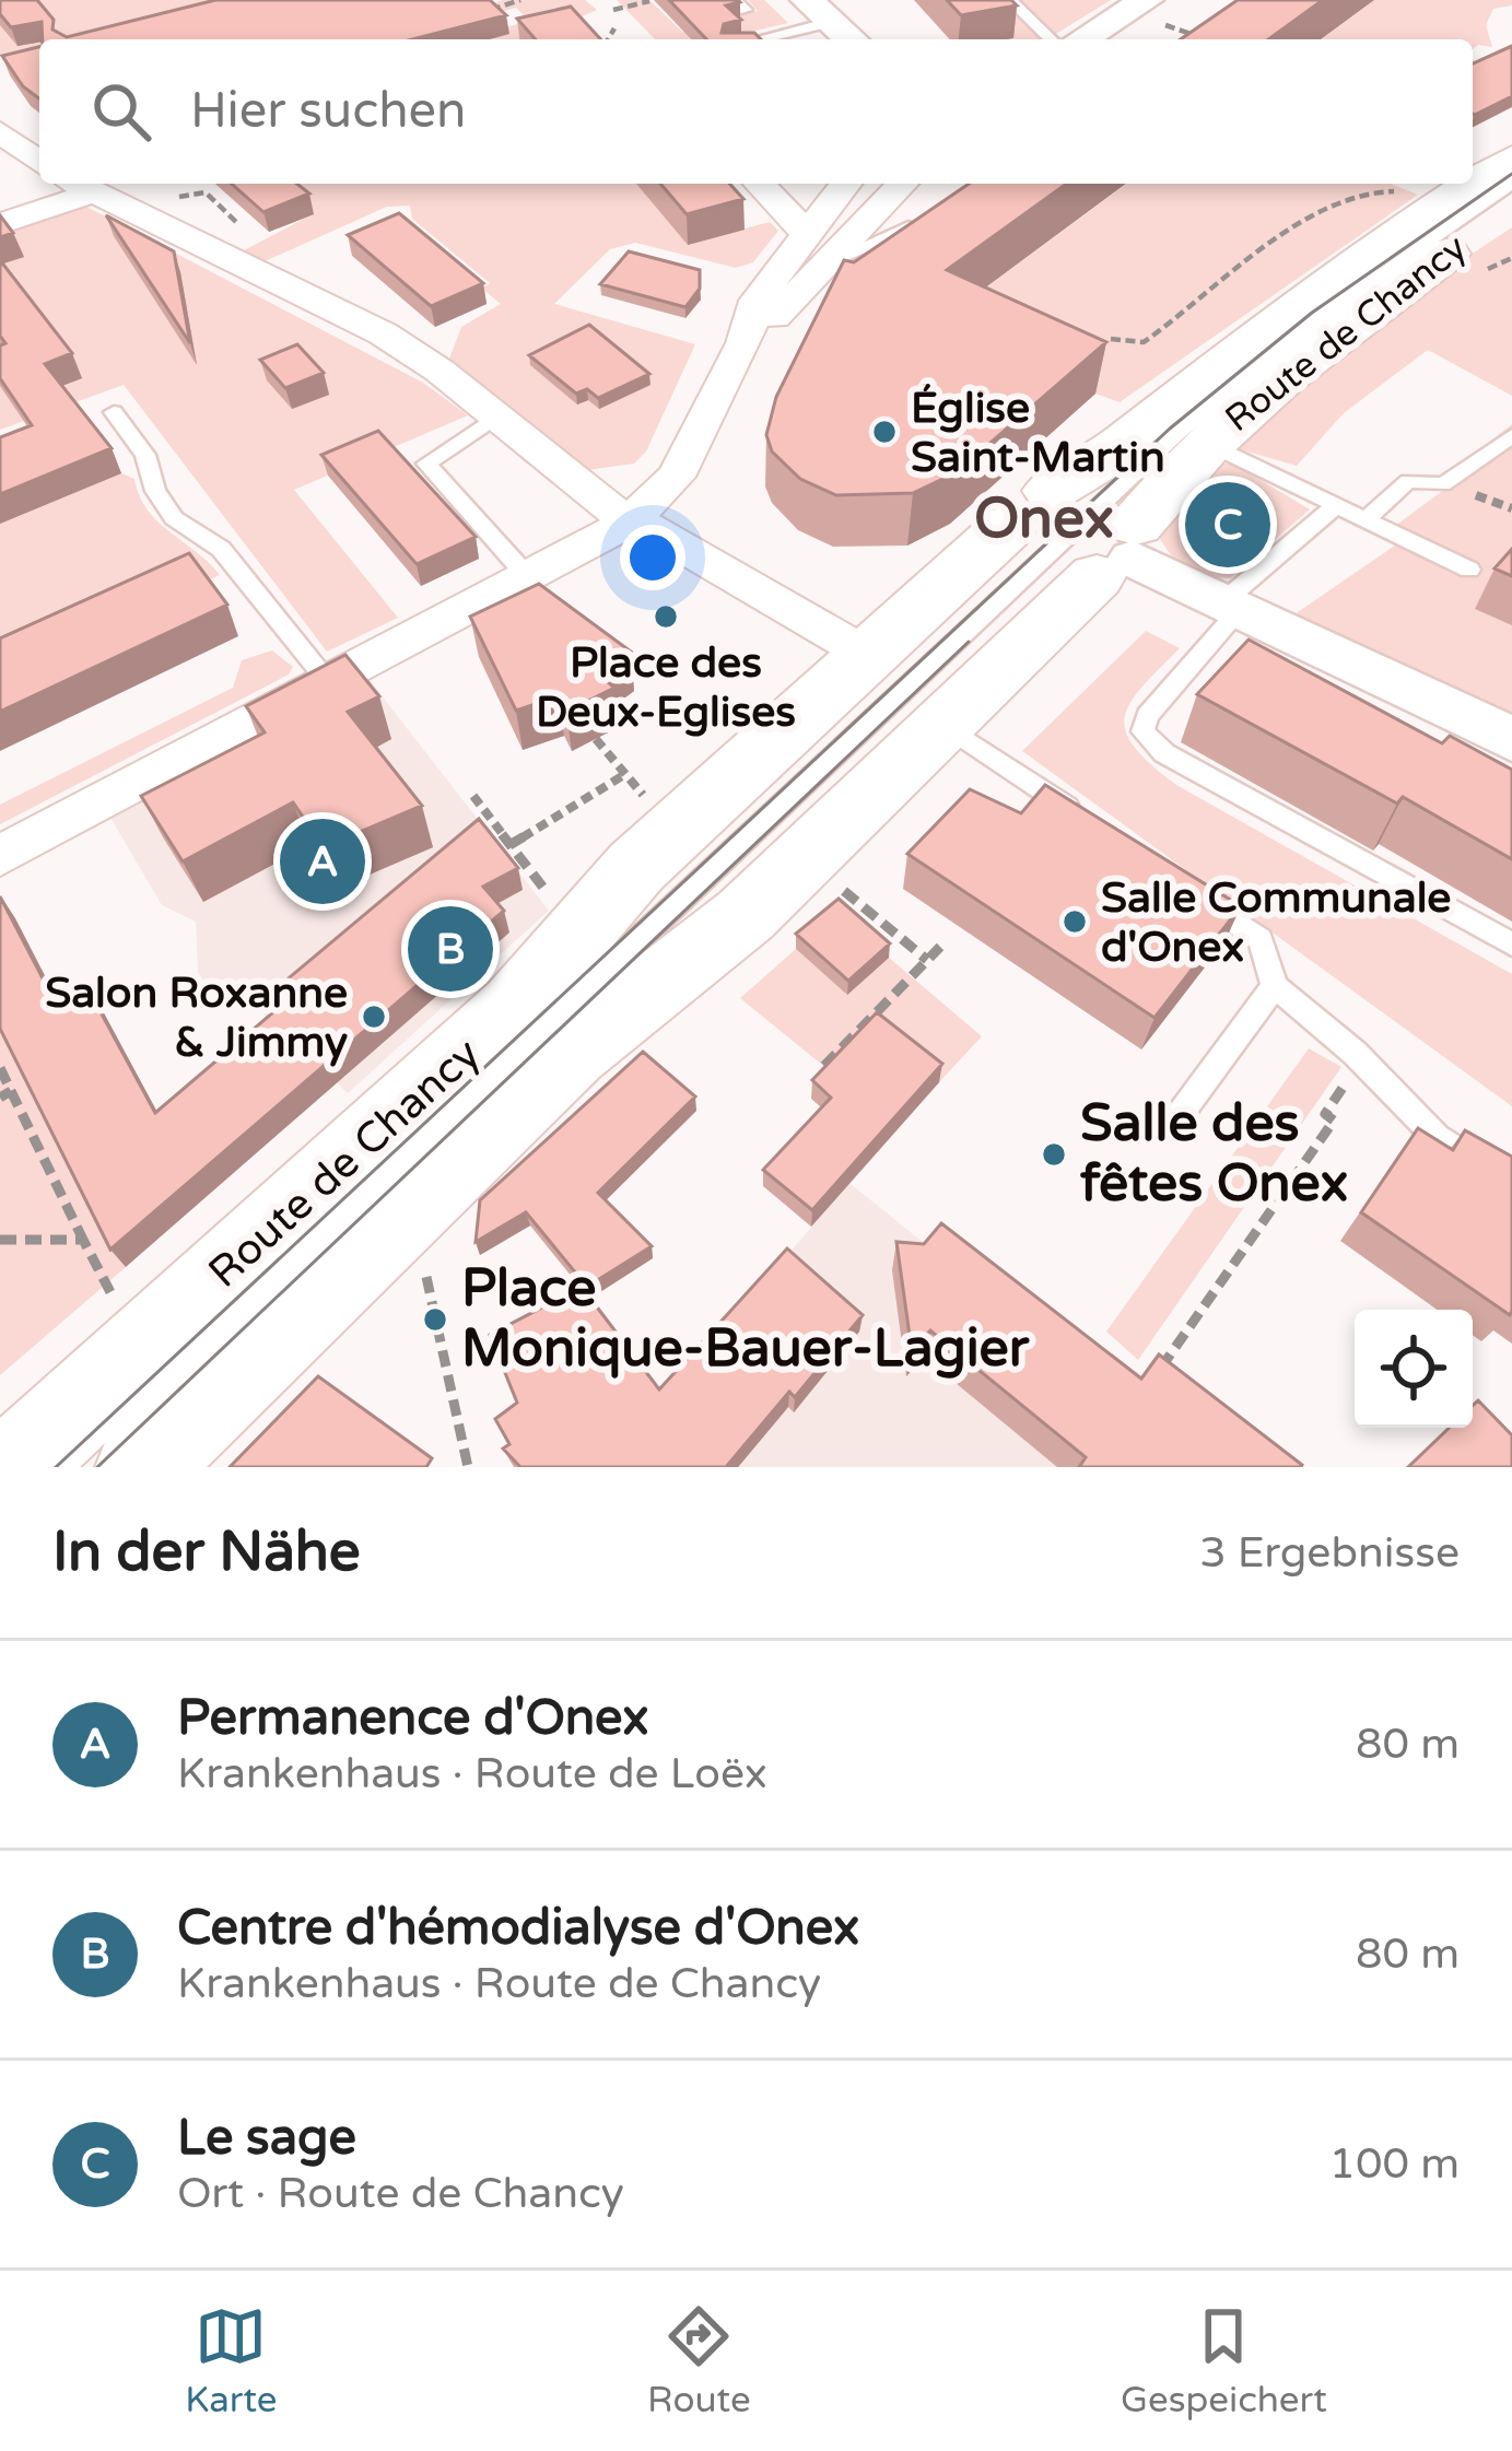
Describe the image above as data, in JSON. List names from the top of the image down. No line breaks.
{"streets":{"main road":["Route de Chancy"]},"districts":["Onex"],"places":["Église Saint-Martin","Place des Deux-Eglises","Salle Communale d'Onex","Salon Roxanne & Jimmy","Salle des fêtes Onex","Place Monique-Bauer-Lagier"],"page":{"search":"Hier suchen","pins":["C","A","B"],"heading":["In der Nähe","3 Ergebnisse"],"list":[{"mark":"A","name":"Permanence d'Onex","note":"Krankenhaus · Route de Loëx","value":"80 m"},{"mark":"B","name":"Centre d'hémodialyse d'Onex","note":"Krankenhaus · Route de Chancy","value":"80 m"},{"mark":"C","name":"Le sage","note":"Ort · Route de Chancy","value":"100 m"}],"nav":["Karte","Route","Gespeichert"]}}
